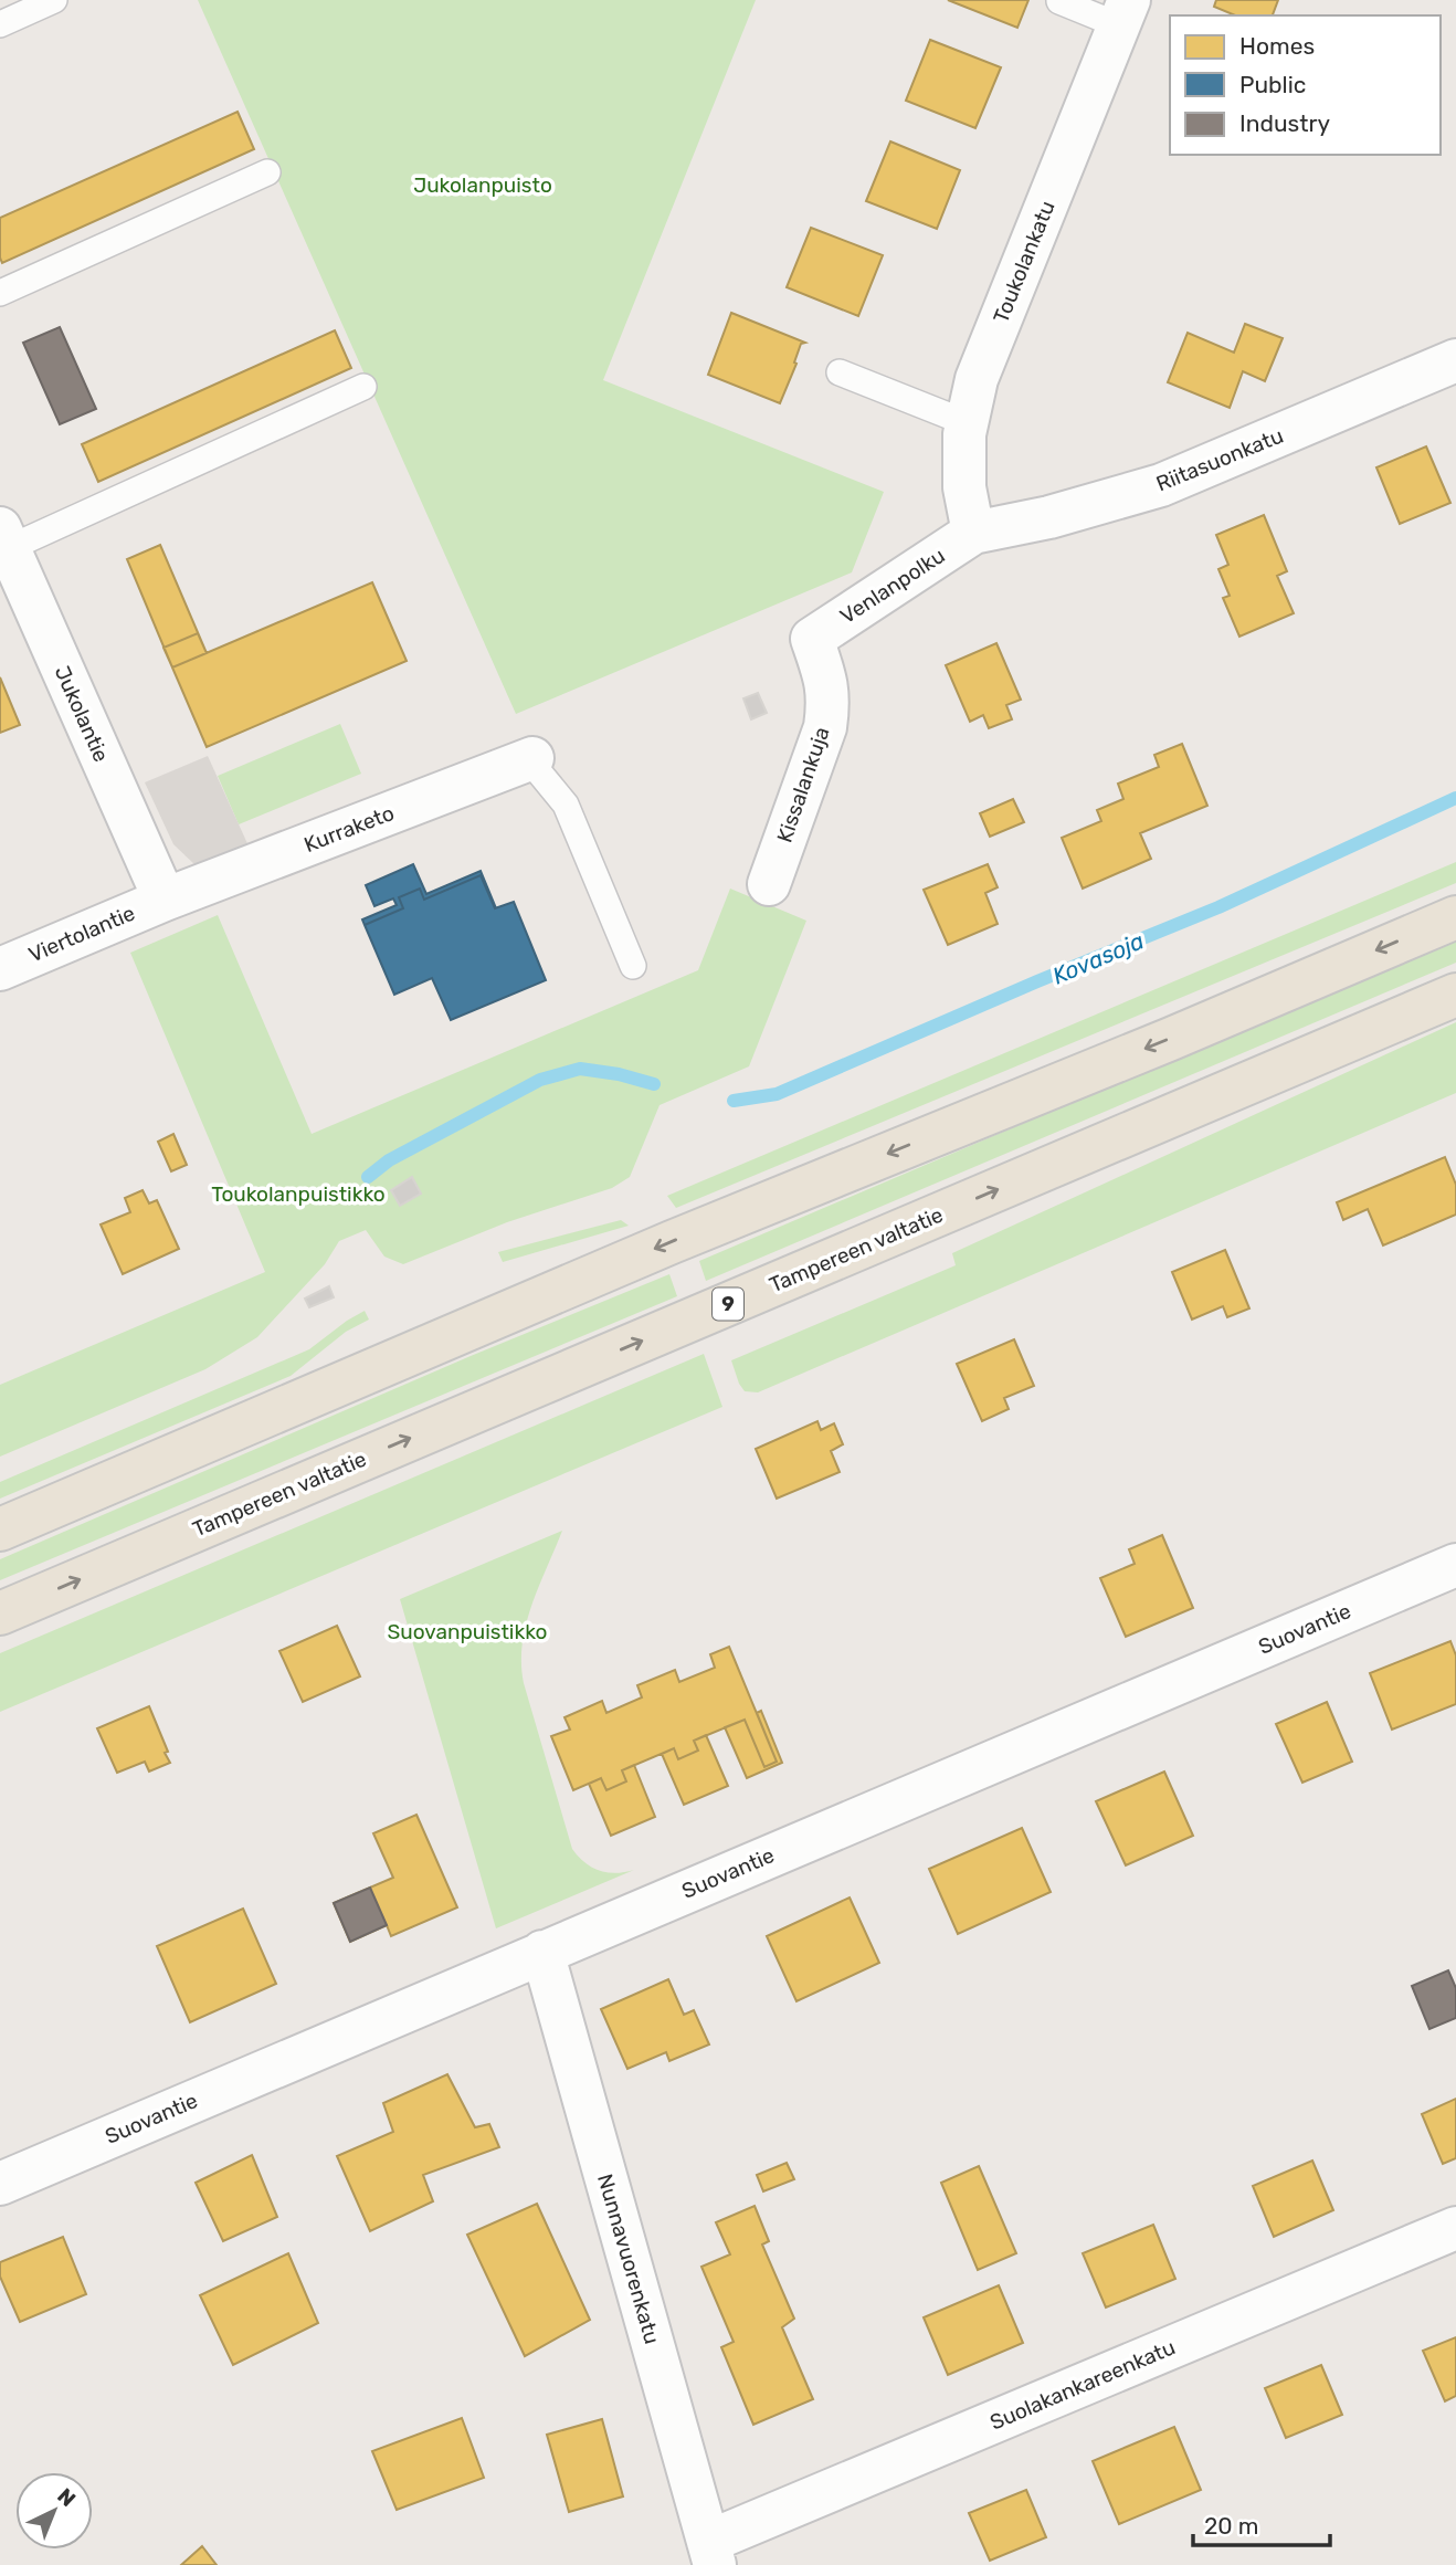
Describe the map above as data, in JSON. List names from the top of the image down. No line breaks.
{"streets":{"highway":["Tampereen valtatie","9"],"street":["Toukolankatu","Riitasuonkatu","Venlanpolku","Jukolantie","Kissalankuja","Kurraketo","Viertolantie","Suovantie","Nunnavuorenkatu","Suolakankareenkatu"]},"crossings":[["Toukolankatu","Riitasuonkatu"],["Toukolankatu","Venlanpolku"],["Riitasuonkatu","Venlanpolku"],["Venlanpolku","Kissalankuja"],["Jukolantie","Kurraketo"],["Jukolantie","Viertolantie"],["Kurraketo","Viertolantie"],["Suovantie","Nunnavuorenkatu"],["Nunnavuorenkatu","Suolakankareenkatu"]],"water":["Kovasoja"],"parks":["Jukolanpuisto","Toukolanpuistikko","Suovanpuistikko"],"legend":["Homes","Public","Industry"],"scale_bar":"20 m","north":"top right"}
